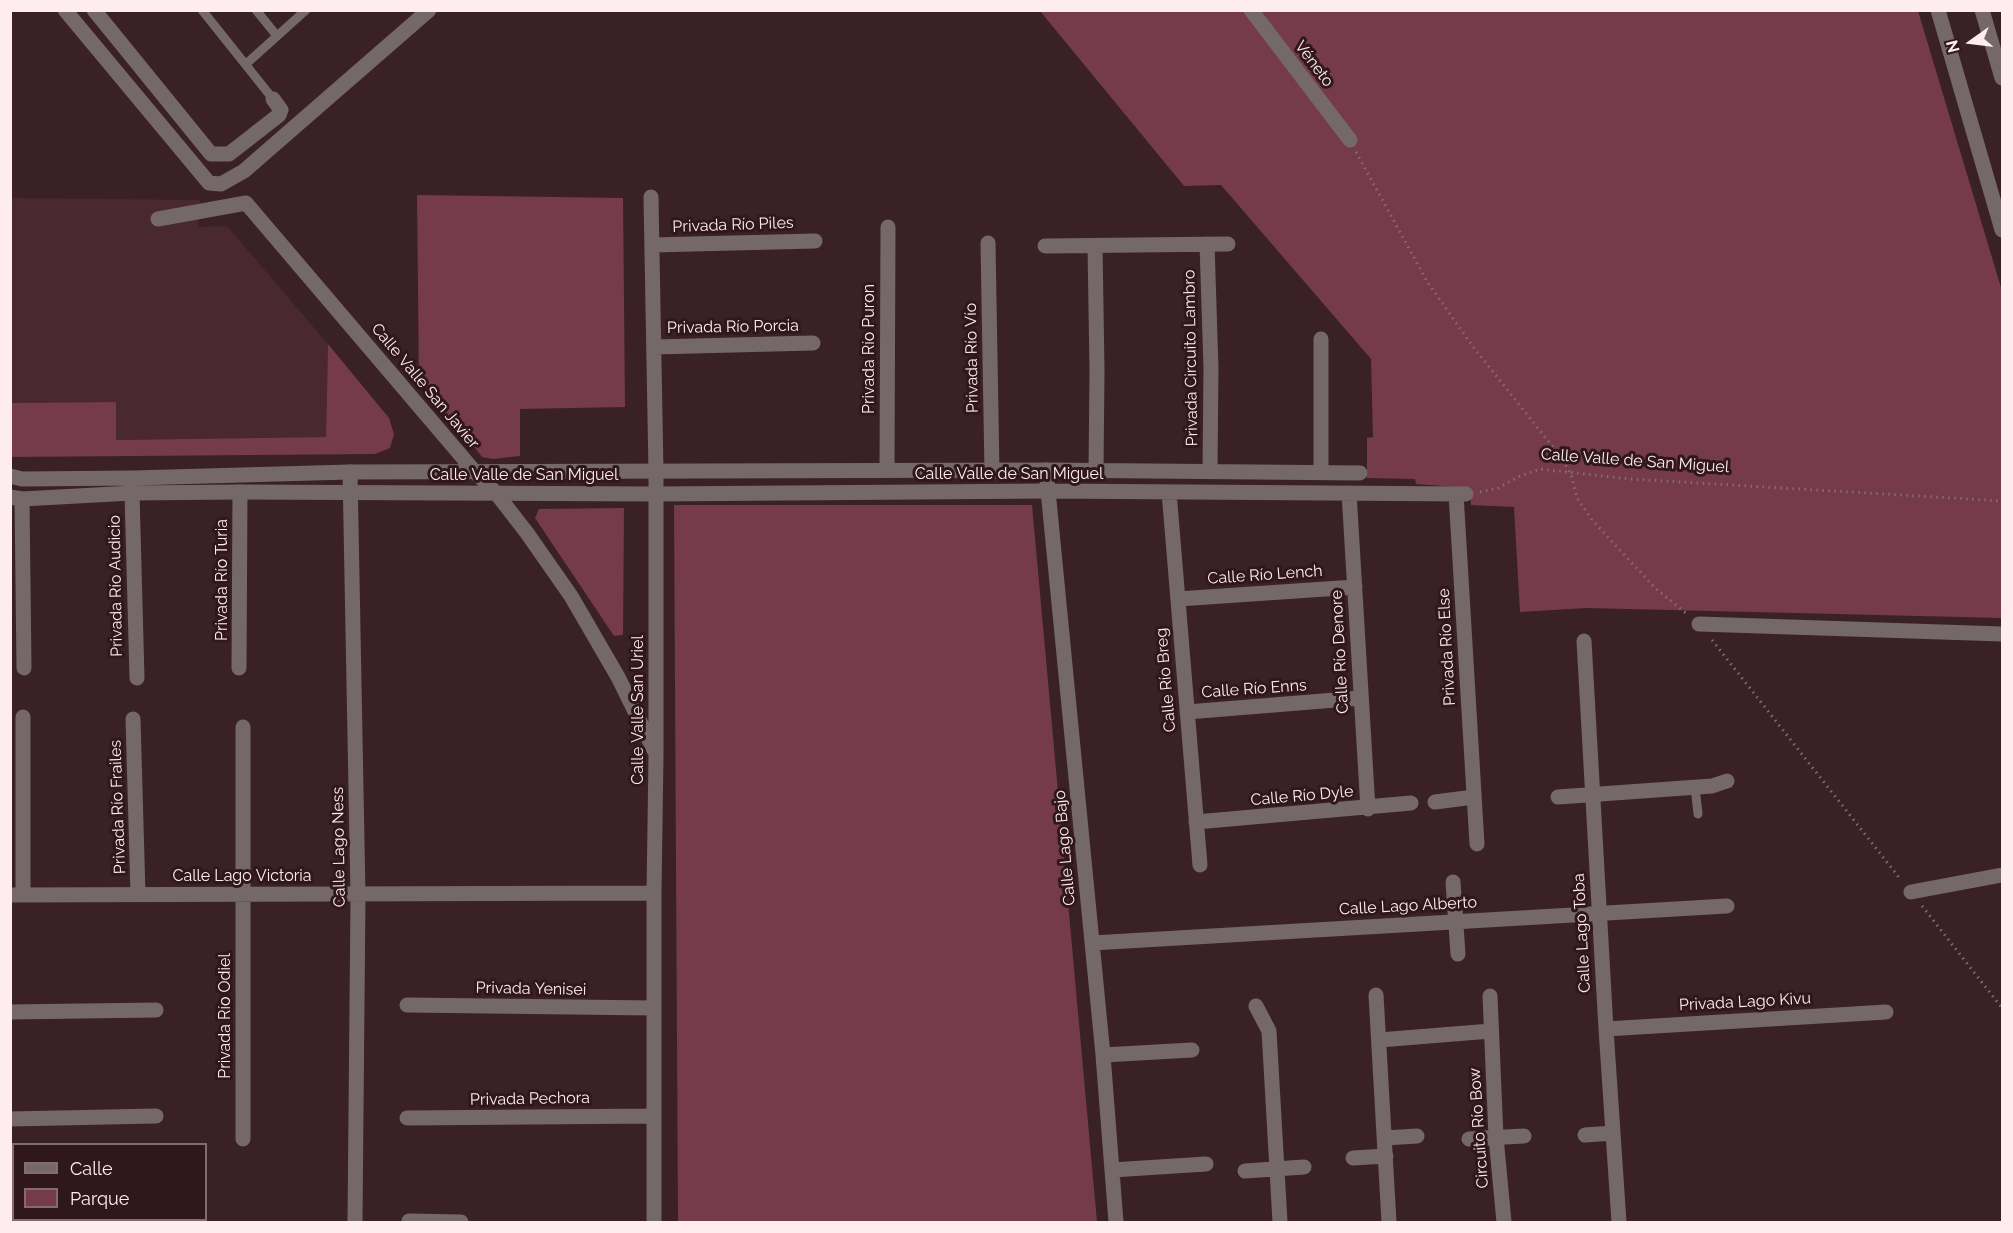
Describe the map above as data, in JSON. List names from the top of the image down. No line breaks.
{"streets":{"street":["Véneto","Privada Río Piles","Privada Río Porcia","Privada Río Puron","Privada Río Vío","Privada Circuito Lambro","Calle Valle San Javier","Calle Valle de San Miguel","Calle Río Lench","Privada Río Turia","Privada Río Audicio","Privada Río Else","Calle Río Denore","Calle Río Breg","Calle Río Enns","Calle Valle San Uriel","Calle Río Dyle","Privada Río Frailes","Calle Lago Ness","Calle Lago Bajo","Calle Lago Victoria","Calle Lago Alberto","Calle Lago Toba","Privada Yenisei","Privada Lago Kivu","Privada Río Odiel","Privada Pechora","Circuito Río Bow"]},"crossings":[["Privada Río Piles","Calle Valle San Uriel"],["Privada Río Porcia","Calle Valle San Uriel"],["Privada Río Puron","Calle Valle de San Miguel"],["Privada Río Vío","Calle Valle de San Miguel"],["Privada Circuito Lambro","Calle Valle de San Miguel"],["Calle Valle San Javier","Calle Valle de San Miguel"],["Calle Valle San Javier","Calle Valle San Uriel"],["Calle Valle de San Miguel","Privada Río Turia"],["Calle Valle de San Miguel","Privada Río Audicio"],["Calle Valle de San Miguel","Privada Río Else"],["Calle Valle de San Miguel","Calle Río Denore"],["Calle Valle de San Miguel","Calle Río Breg"],["Calle Valle de San Miguel","Calle Valle San Uriel"],["Calle Valle de San Miguel","Calle Lago Ness"],["Calle Valle de San Miguel","Calle Lago Bajo"],["Calle Río Lench","Calle Río Denore"],["Calle Río Lench","Calle Río Breg"],["Calle Río Denore","Calle Río Enns"],["Calle Río Denore","Calle Río Dyle"],["Calle Río Breg","Calle Río Enns"],["Calle Río Breg","Calle Río Dyle"],["Calle Valle San Uriel","Calle Lago Victoria"],["Calle Valle San Uriel","Privada Yenisei"],["Calle Valle San Uriel","Privada Pechora"],["Privada Río Frailes","Calle Lago Victoria"],["Calle Lago Ness","Calle Lago Victoria"],["Calle Lago Bajo","Calle Lago Alberto"],["Calle Lago Victoria","Privada Río Odiel"],["Calle Lago Alberto","Calle Lago Toba"],["Calle Lago Toba","Privada Lago Kivu"]],"legend":["Calle","Parque"],"north":"left"}
